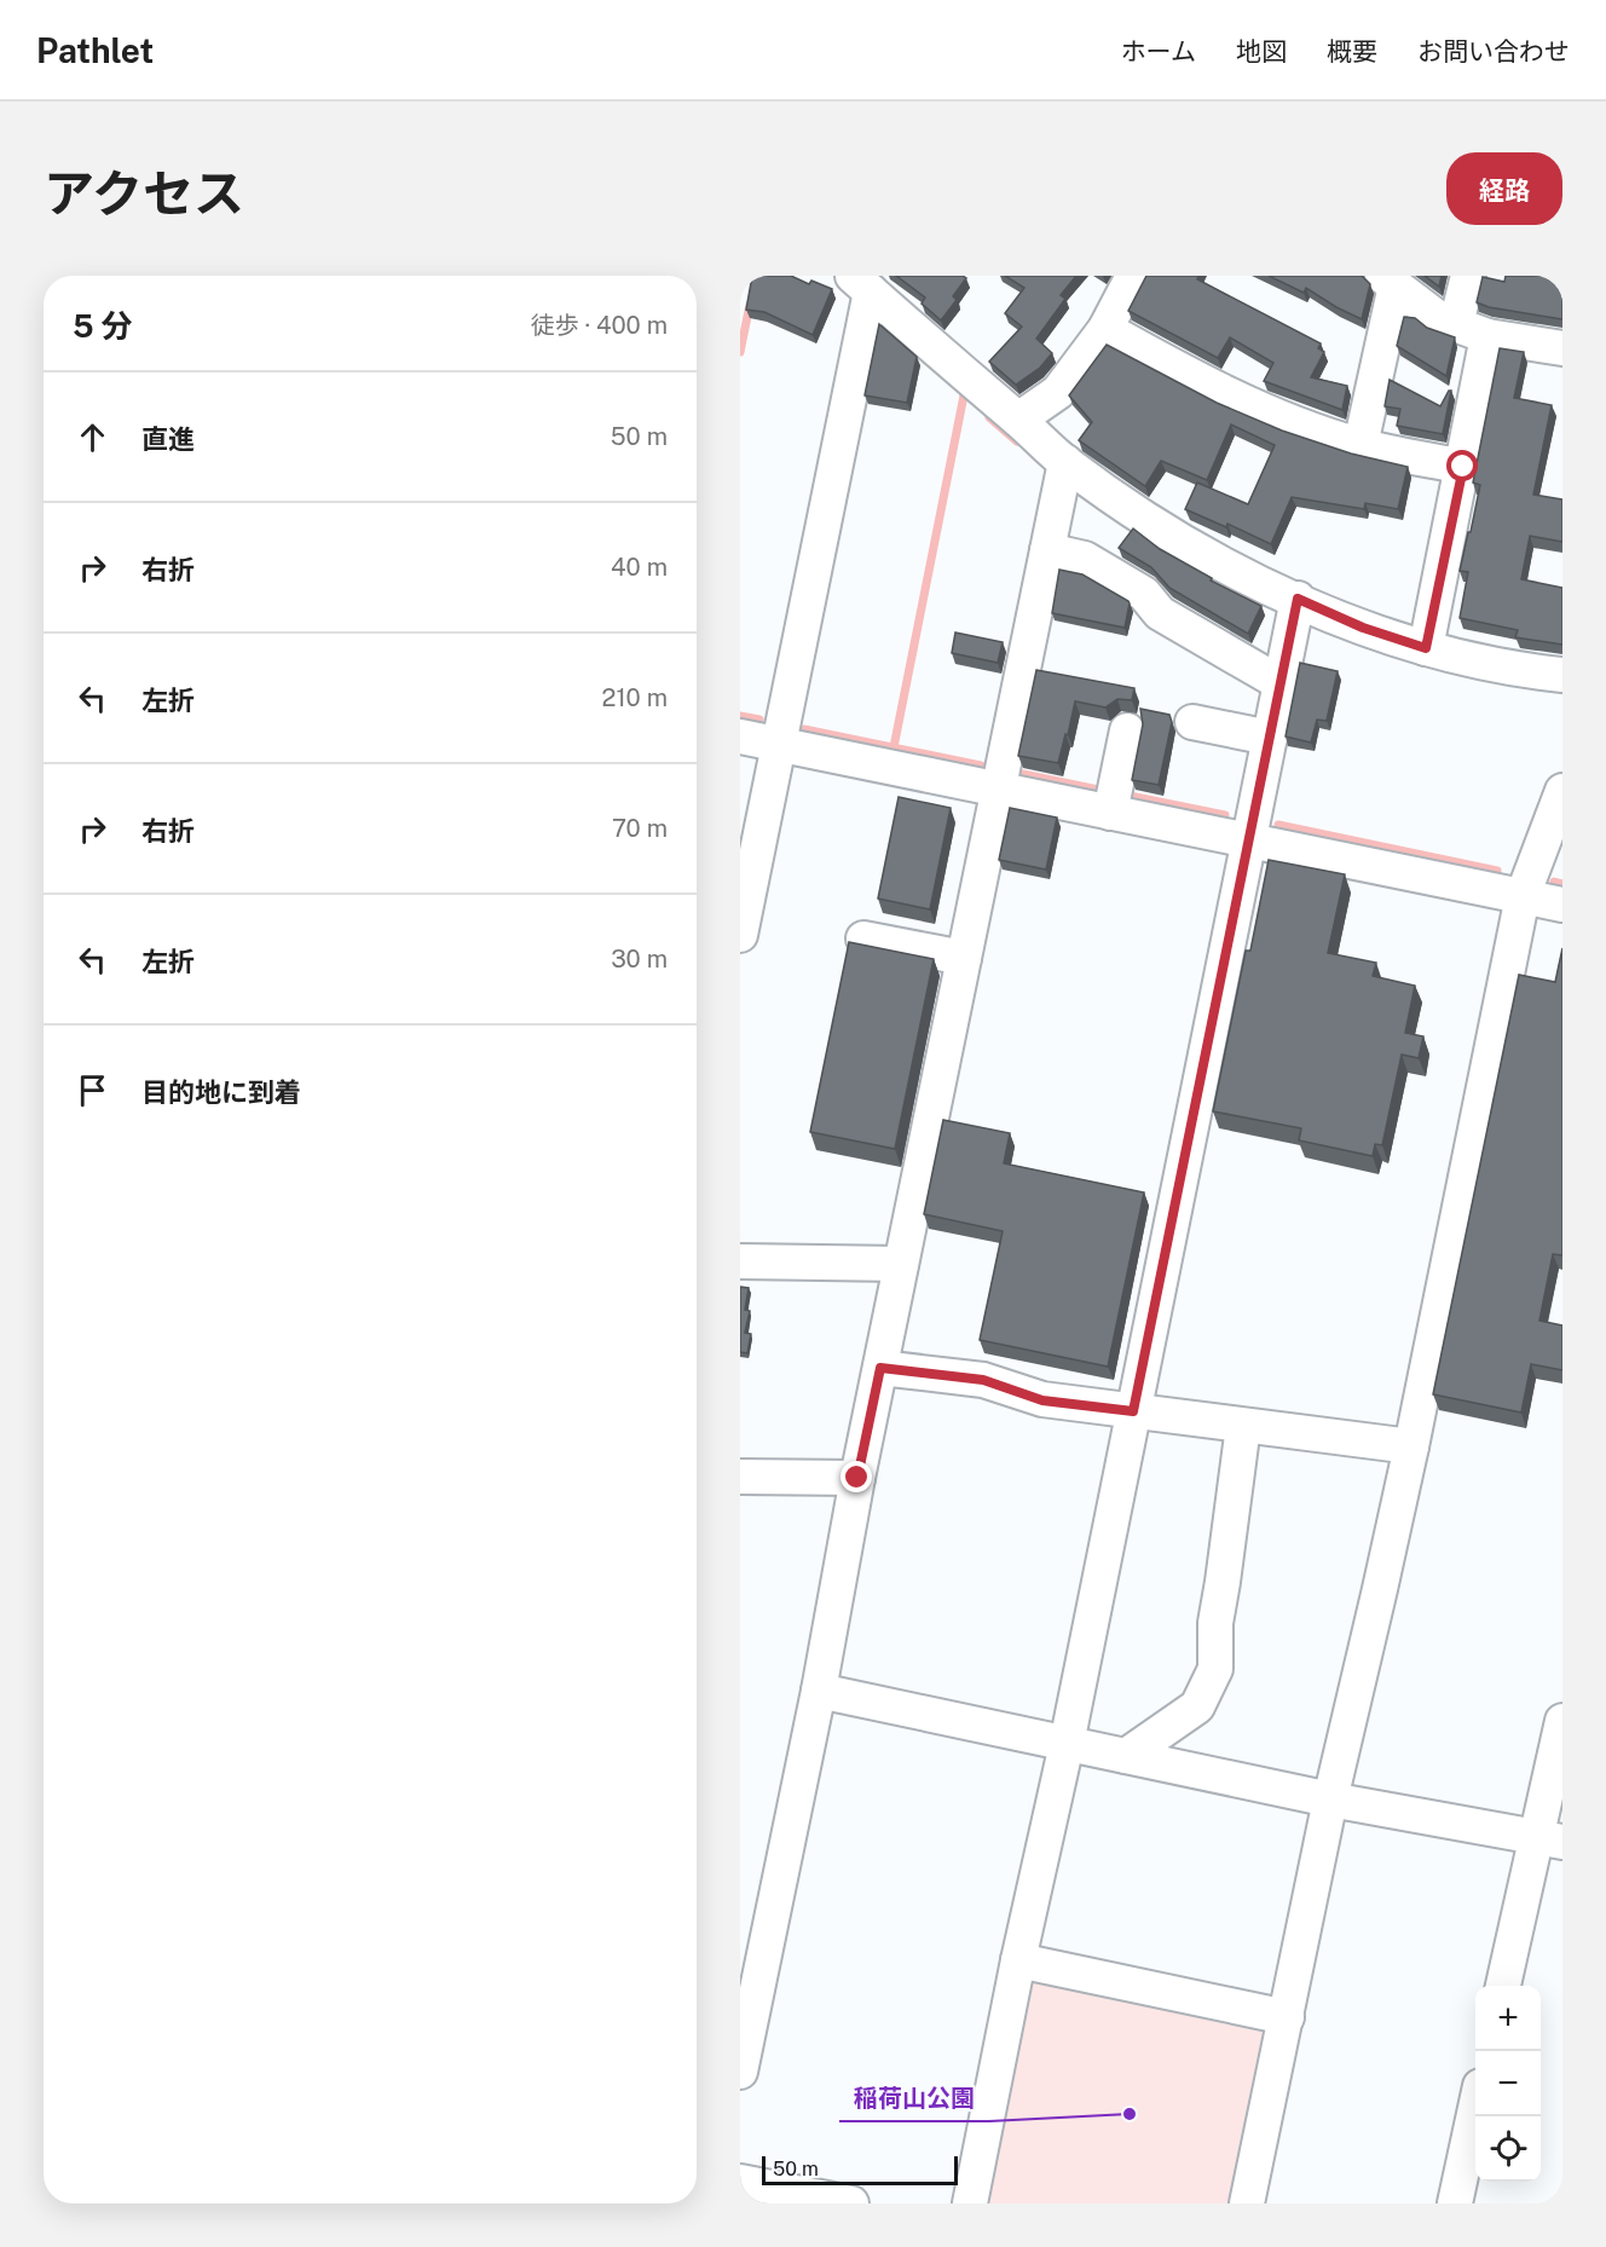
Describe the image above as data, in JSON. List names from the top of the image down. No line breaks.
{"places":["稲荷山公園"],"scale_bar":"50 m","page":{"header":"Pathlet","nav":["ホーム","地図","概要","お問い合わせ"],"title":"アクセス","buttons":"経路","heading":["5 分","徒歩 · 400 m"],"list":[["直進","50 m"],["右折","40 m"],["左折","210 m"],["右折","70 m"],["左折","30 m"],"目的地に到着"],"map_buttons":["+","−"],"scale":"50 m"}}
